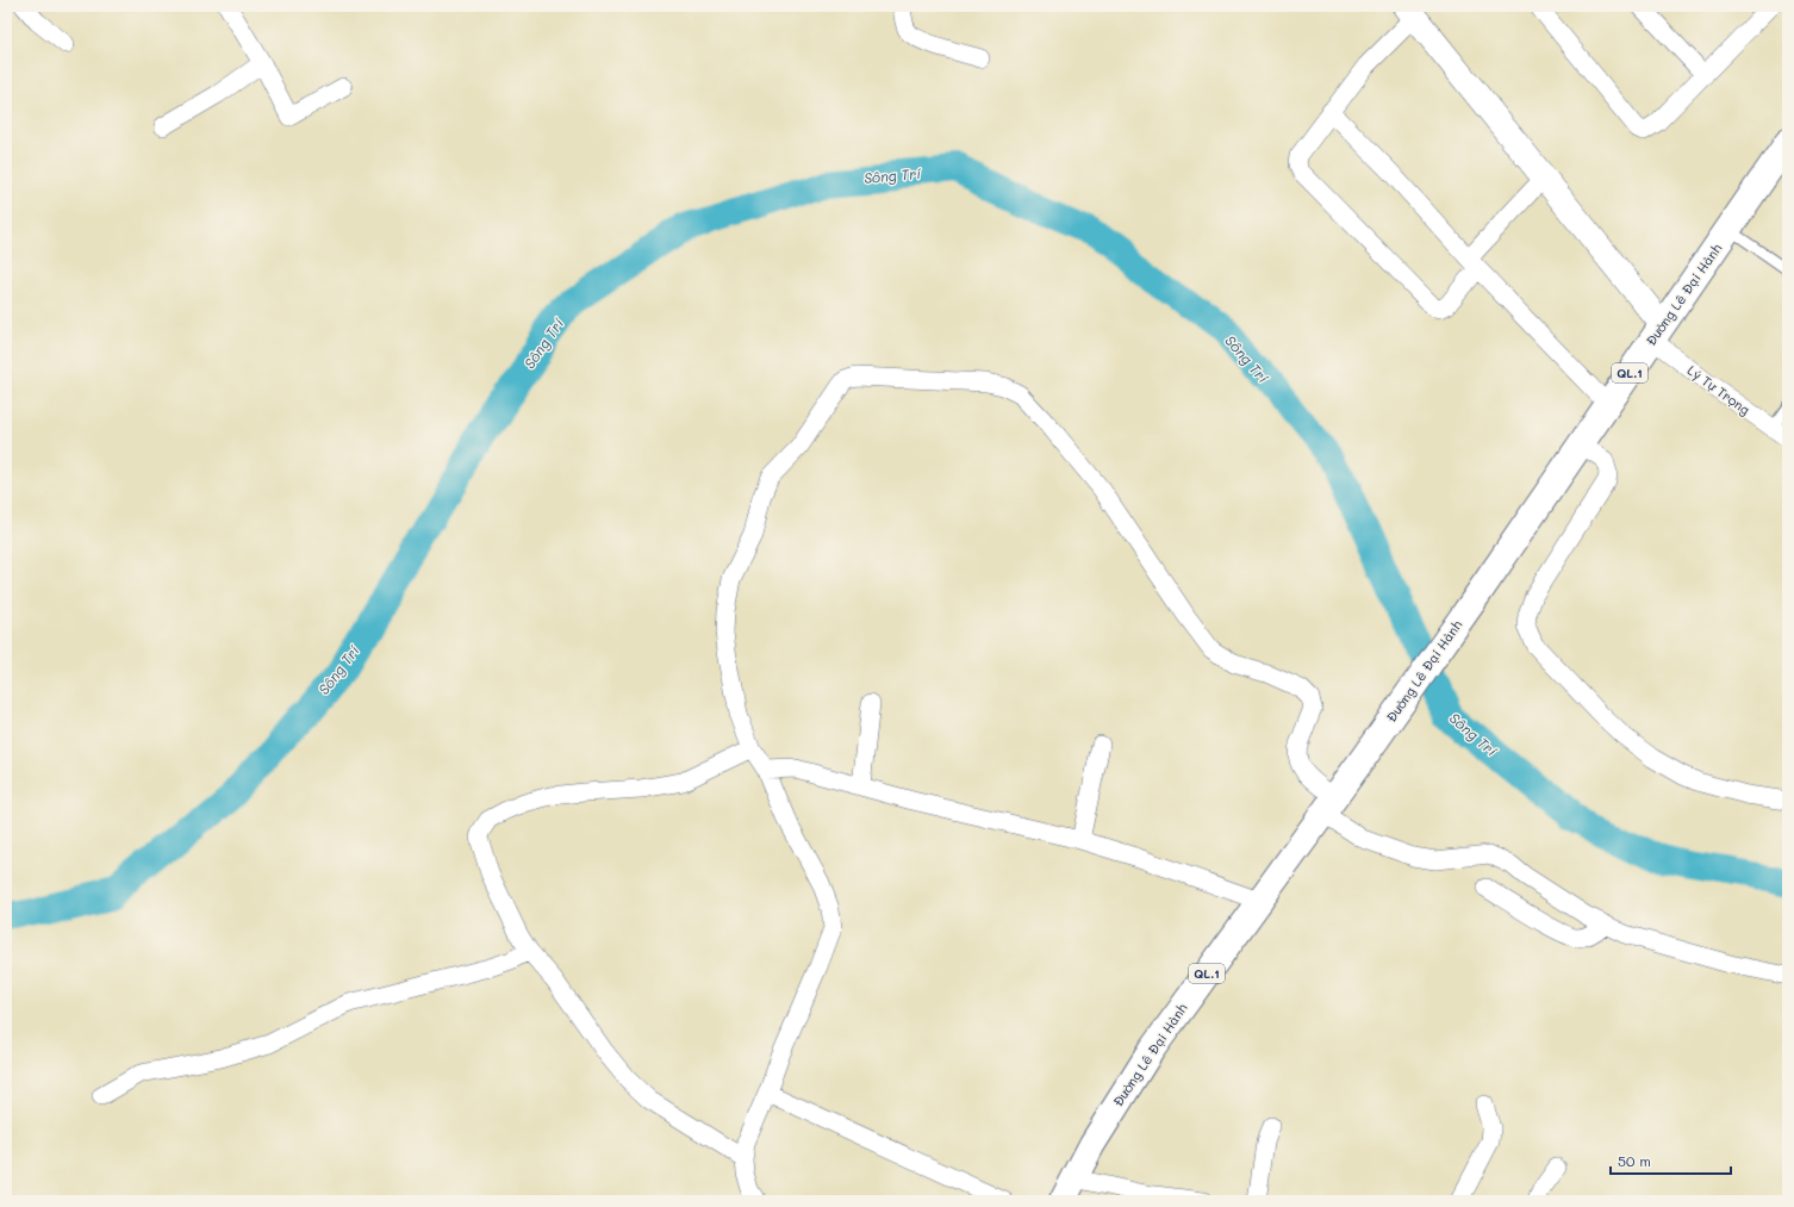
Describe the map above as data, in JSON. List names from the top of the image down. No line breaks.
{"streets":{"main road":["Đường Lê Đại Hành","QL.1"],"street":["Lý Tự Trọng"]},"crossings":[["Đường Lê Đại Hành","Lý Tự Trọng"]],"water":["Sông Trí"],"scale_bar":"50 m"}
